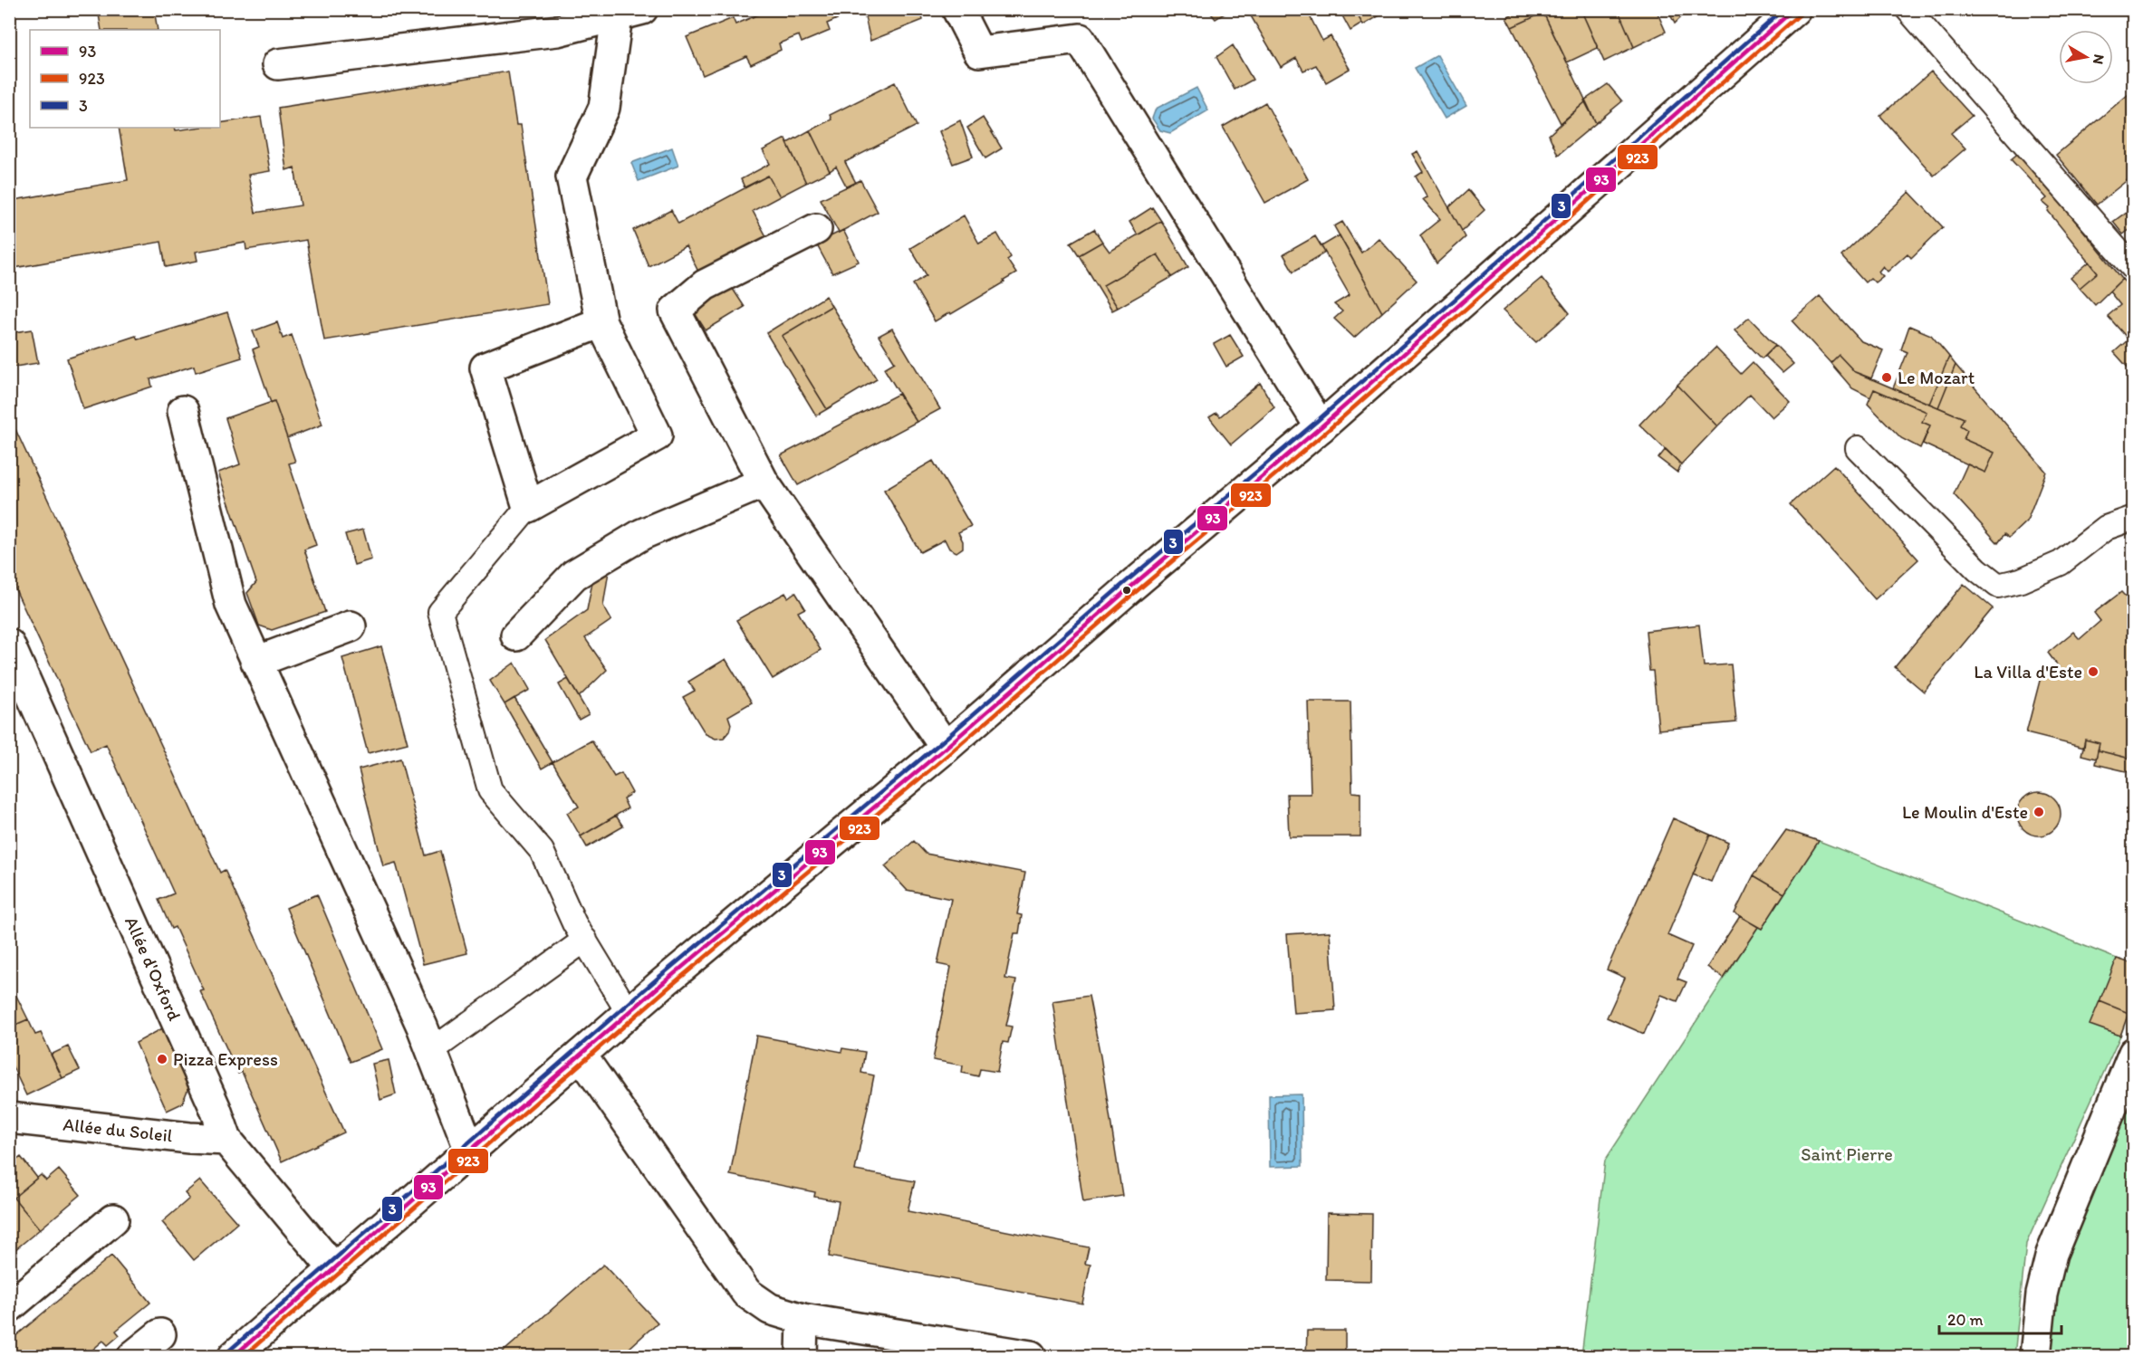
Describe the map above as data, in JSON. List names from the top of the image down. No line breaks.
{"streets":{"street":["Allée d'Oxford","Allée du Soleil"]},"crossings":[["Allée d'Oxford","Allée du Soleil"]],"parks":["Saint Pierre"],"places":["Le Mozart","La Villa d'Este","Le Moulin d'Este","Pizza Express"],"lines":["transit line 93","transit line 3","transit line 923"],"legend":["93","923","3"],"scale_bar":"20 m","north":"right"}
